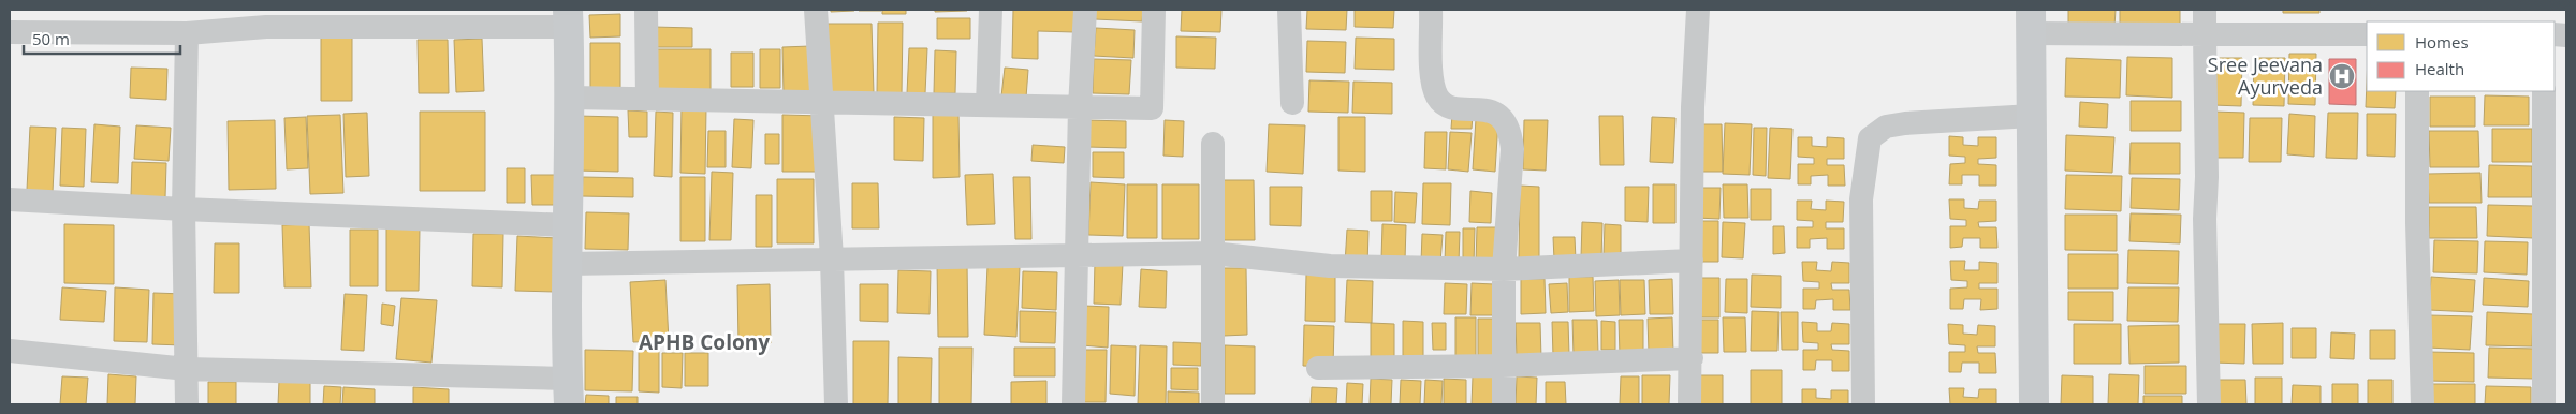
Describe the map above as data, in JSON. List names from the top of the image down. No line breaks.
{"districts":["APHB Colony"],"places":{"hospital":["Sree Jeevana Ayurveda"]},"legend":["Homes","Health"],"scale_bar":"50 m"}
